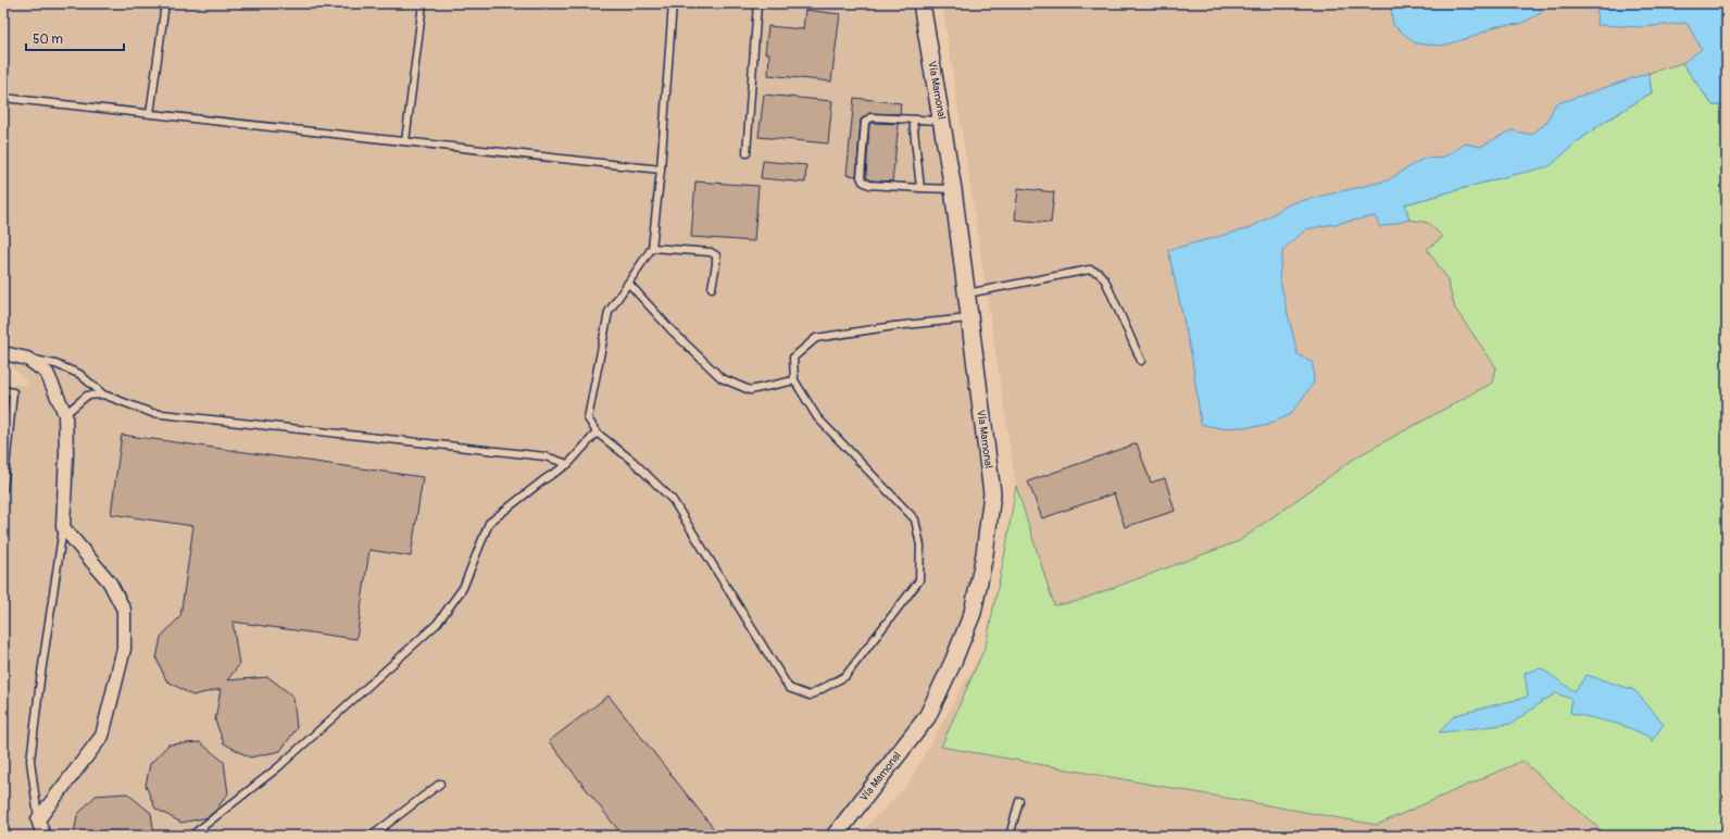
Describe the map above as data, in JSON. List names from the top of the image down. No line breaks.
{"streets":{"street":["Vía Mamonal"]},"scale_bar":"50 m"}
